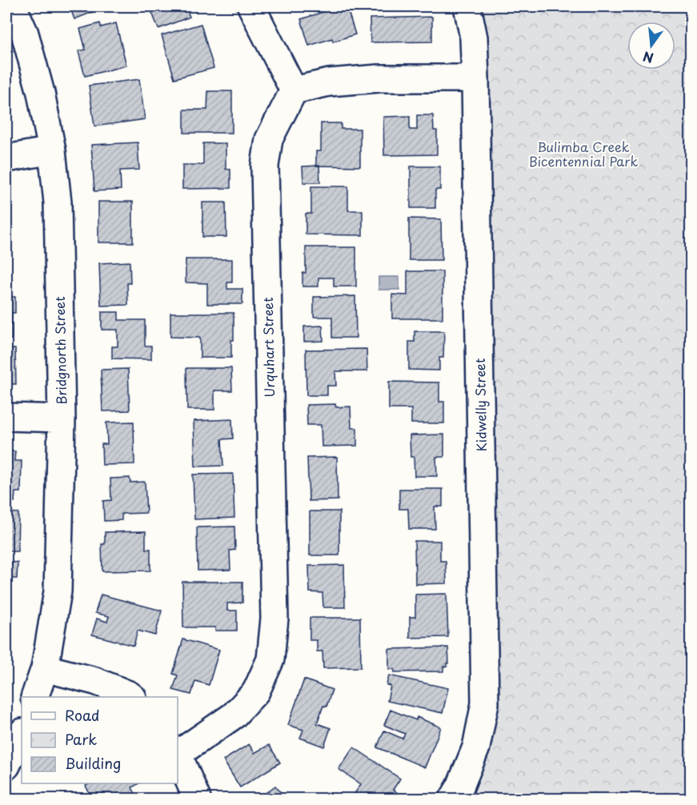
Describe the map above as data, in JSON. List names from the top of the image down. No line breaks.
{"streets":{"street":["Urquhart Street","Bridgnorth Street","Kidwelly Street"]},"parks":["Bulimba Creek Bicentennial Park"],"legend":["Road","Park","Building"],"north":"bottom"}
